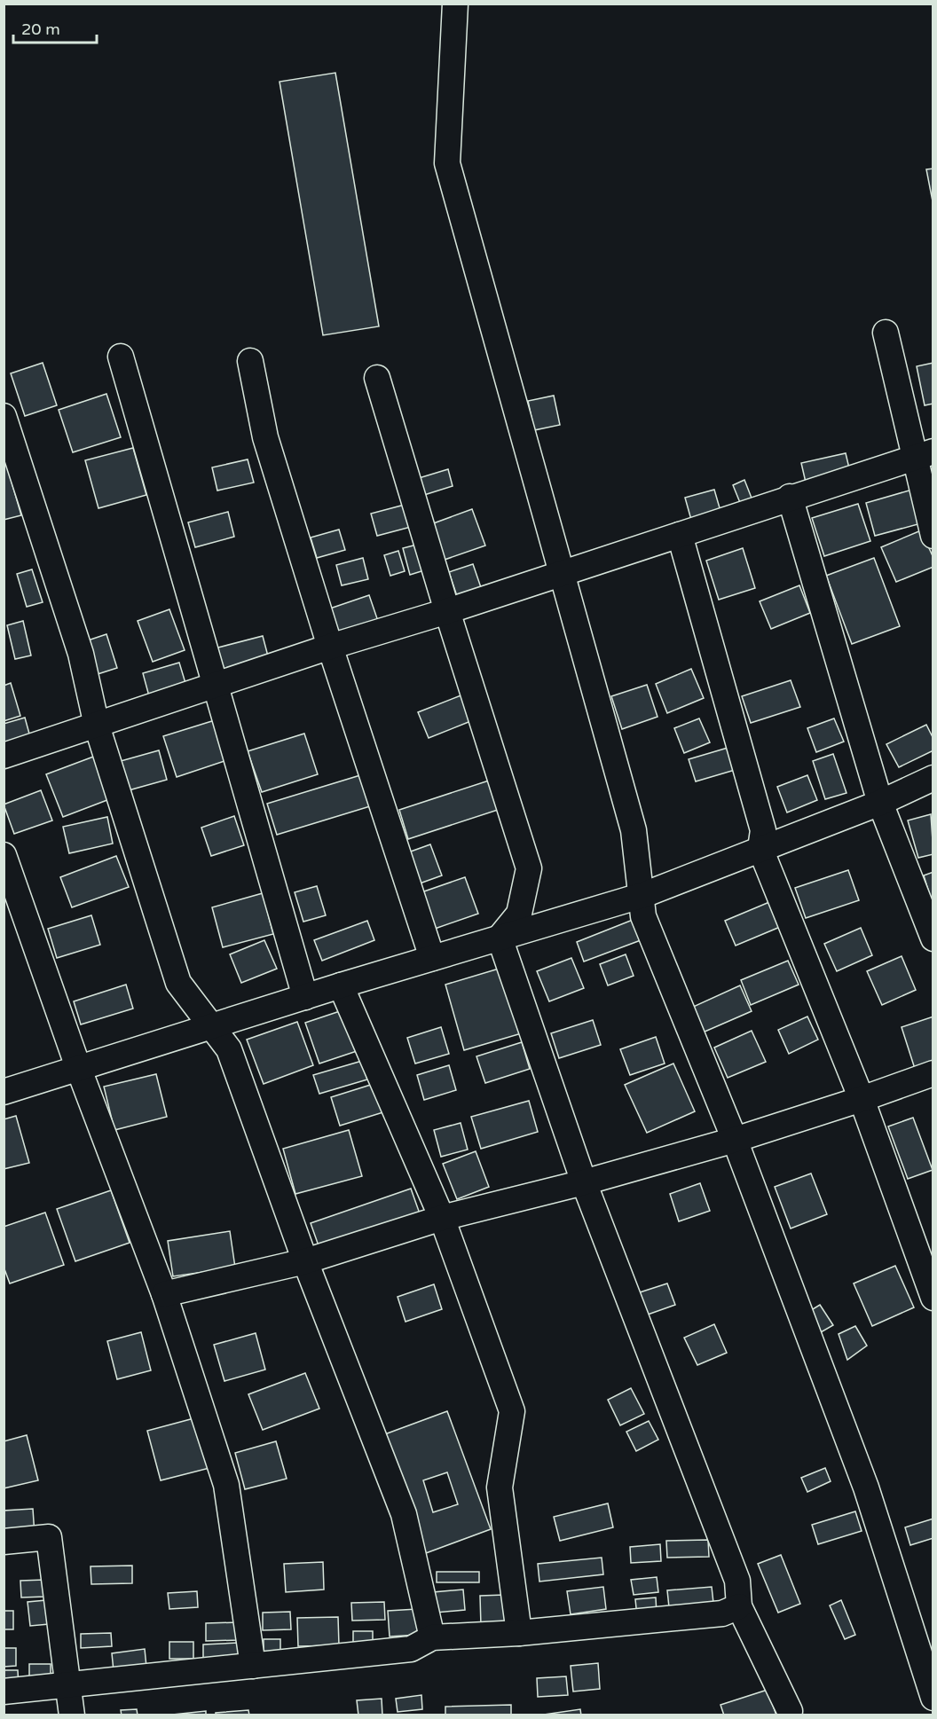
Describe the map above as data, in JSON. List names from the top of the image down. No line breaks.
{"scale_bar":"20 m"}
